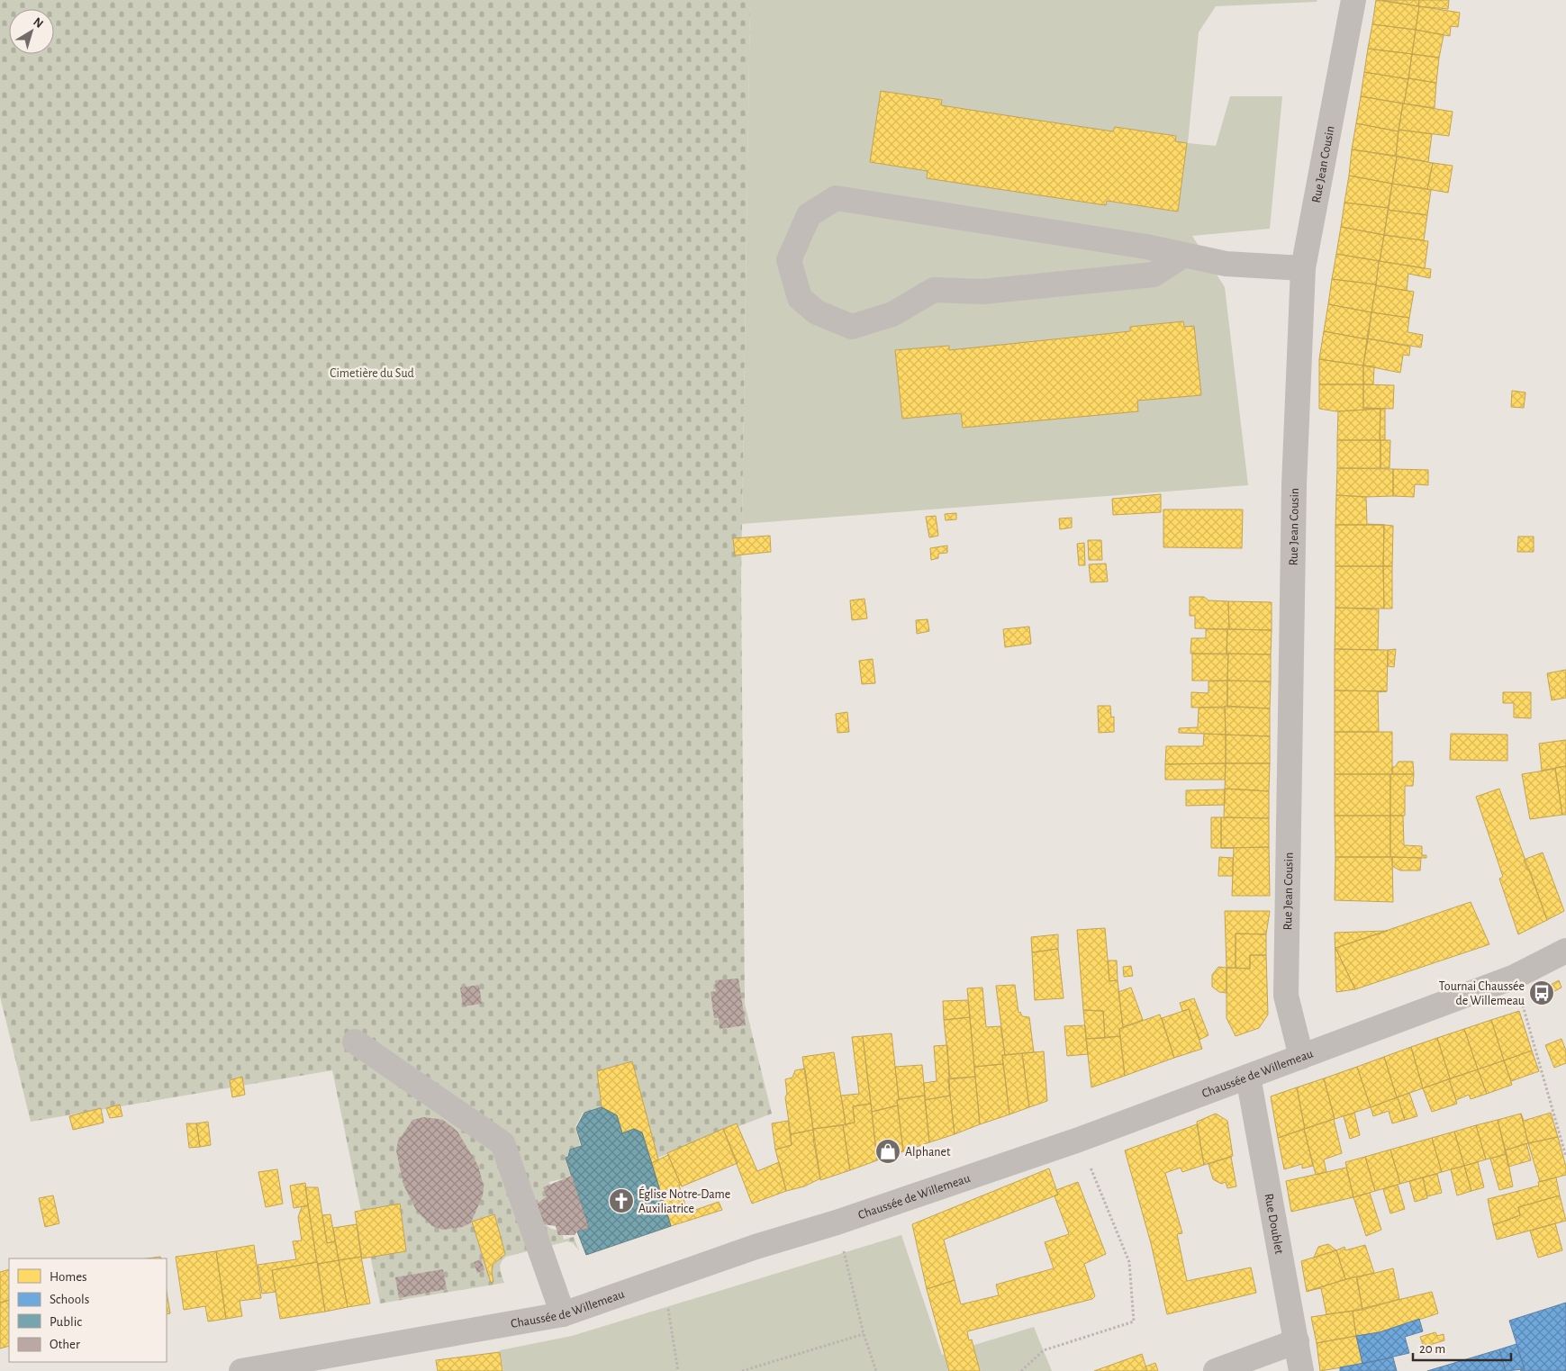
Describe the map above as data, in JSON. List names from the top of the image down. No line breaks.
{"streets":{"street":["Rue Jean Cousin","Chaussée de Willemeau","Rue Doublet"]},"crossings":[["Rue Jean Cousin","Chaussée de Willemeau"],["Chaussée de Willemeau","Rue Doublet"]],"parks":["Cimetière du Sud"],"places":{"bus stop":["Tournai Chaussée de Willemeau"],"shop":["Alphanet"],"church":["Église Notre-Dame Auxiliatrice"]},"legend":["Homes","Schools","Public","Other"],"scale_bar":"20 m","north":"top right"}
